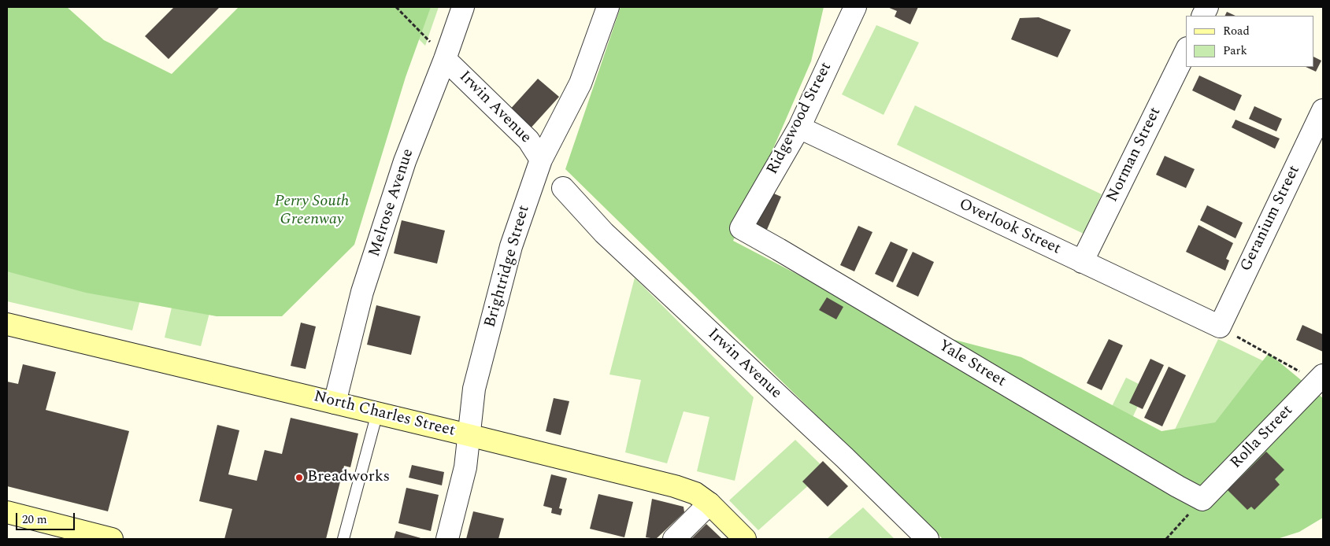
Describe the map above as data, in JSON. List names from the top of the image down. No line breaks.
{"streets":{"street":["Irwin Avenue","Ridgewood Street","Norman Street","Melrose Avenue","Geranium Street","Overlook Street","Brightridge Street","Yale Street","North Charles Street","Rolla Street"]},"crossings":[["Irwin Avenue","Melrose Avenue"],["Irwin Avenue","Brightridge Street"],["Ridgewood Street","Overlook Street"],["Ridgewood Street","Yale Street"],["Norman Street","Overlook Street"],["Melrose Avenue","North Charles Street"],["Geranium Street","Overlook Street"],["Brightridge Street","North Charles Street"],["Yale Street","Rolla Street"]],"parks":["Perry South Greenway"],"places":["Breadworks"],"legend":["Road","Park"],"scale_bar":"20 m"}
